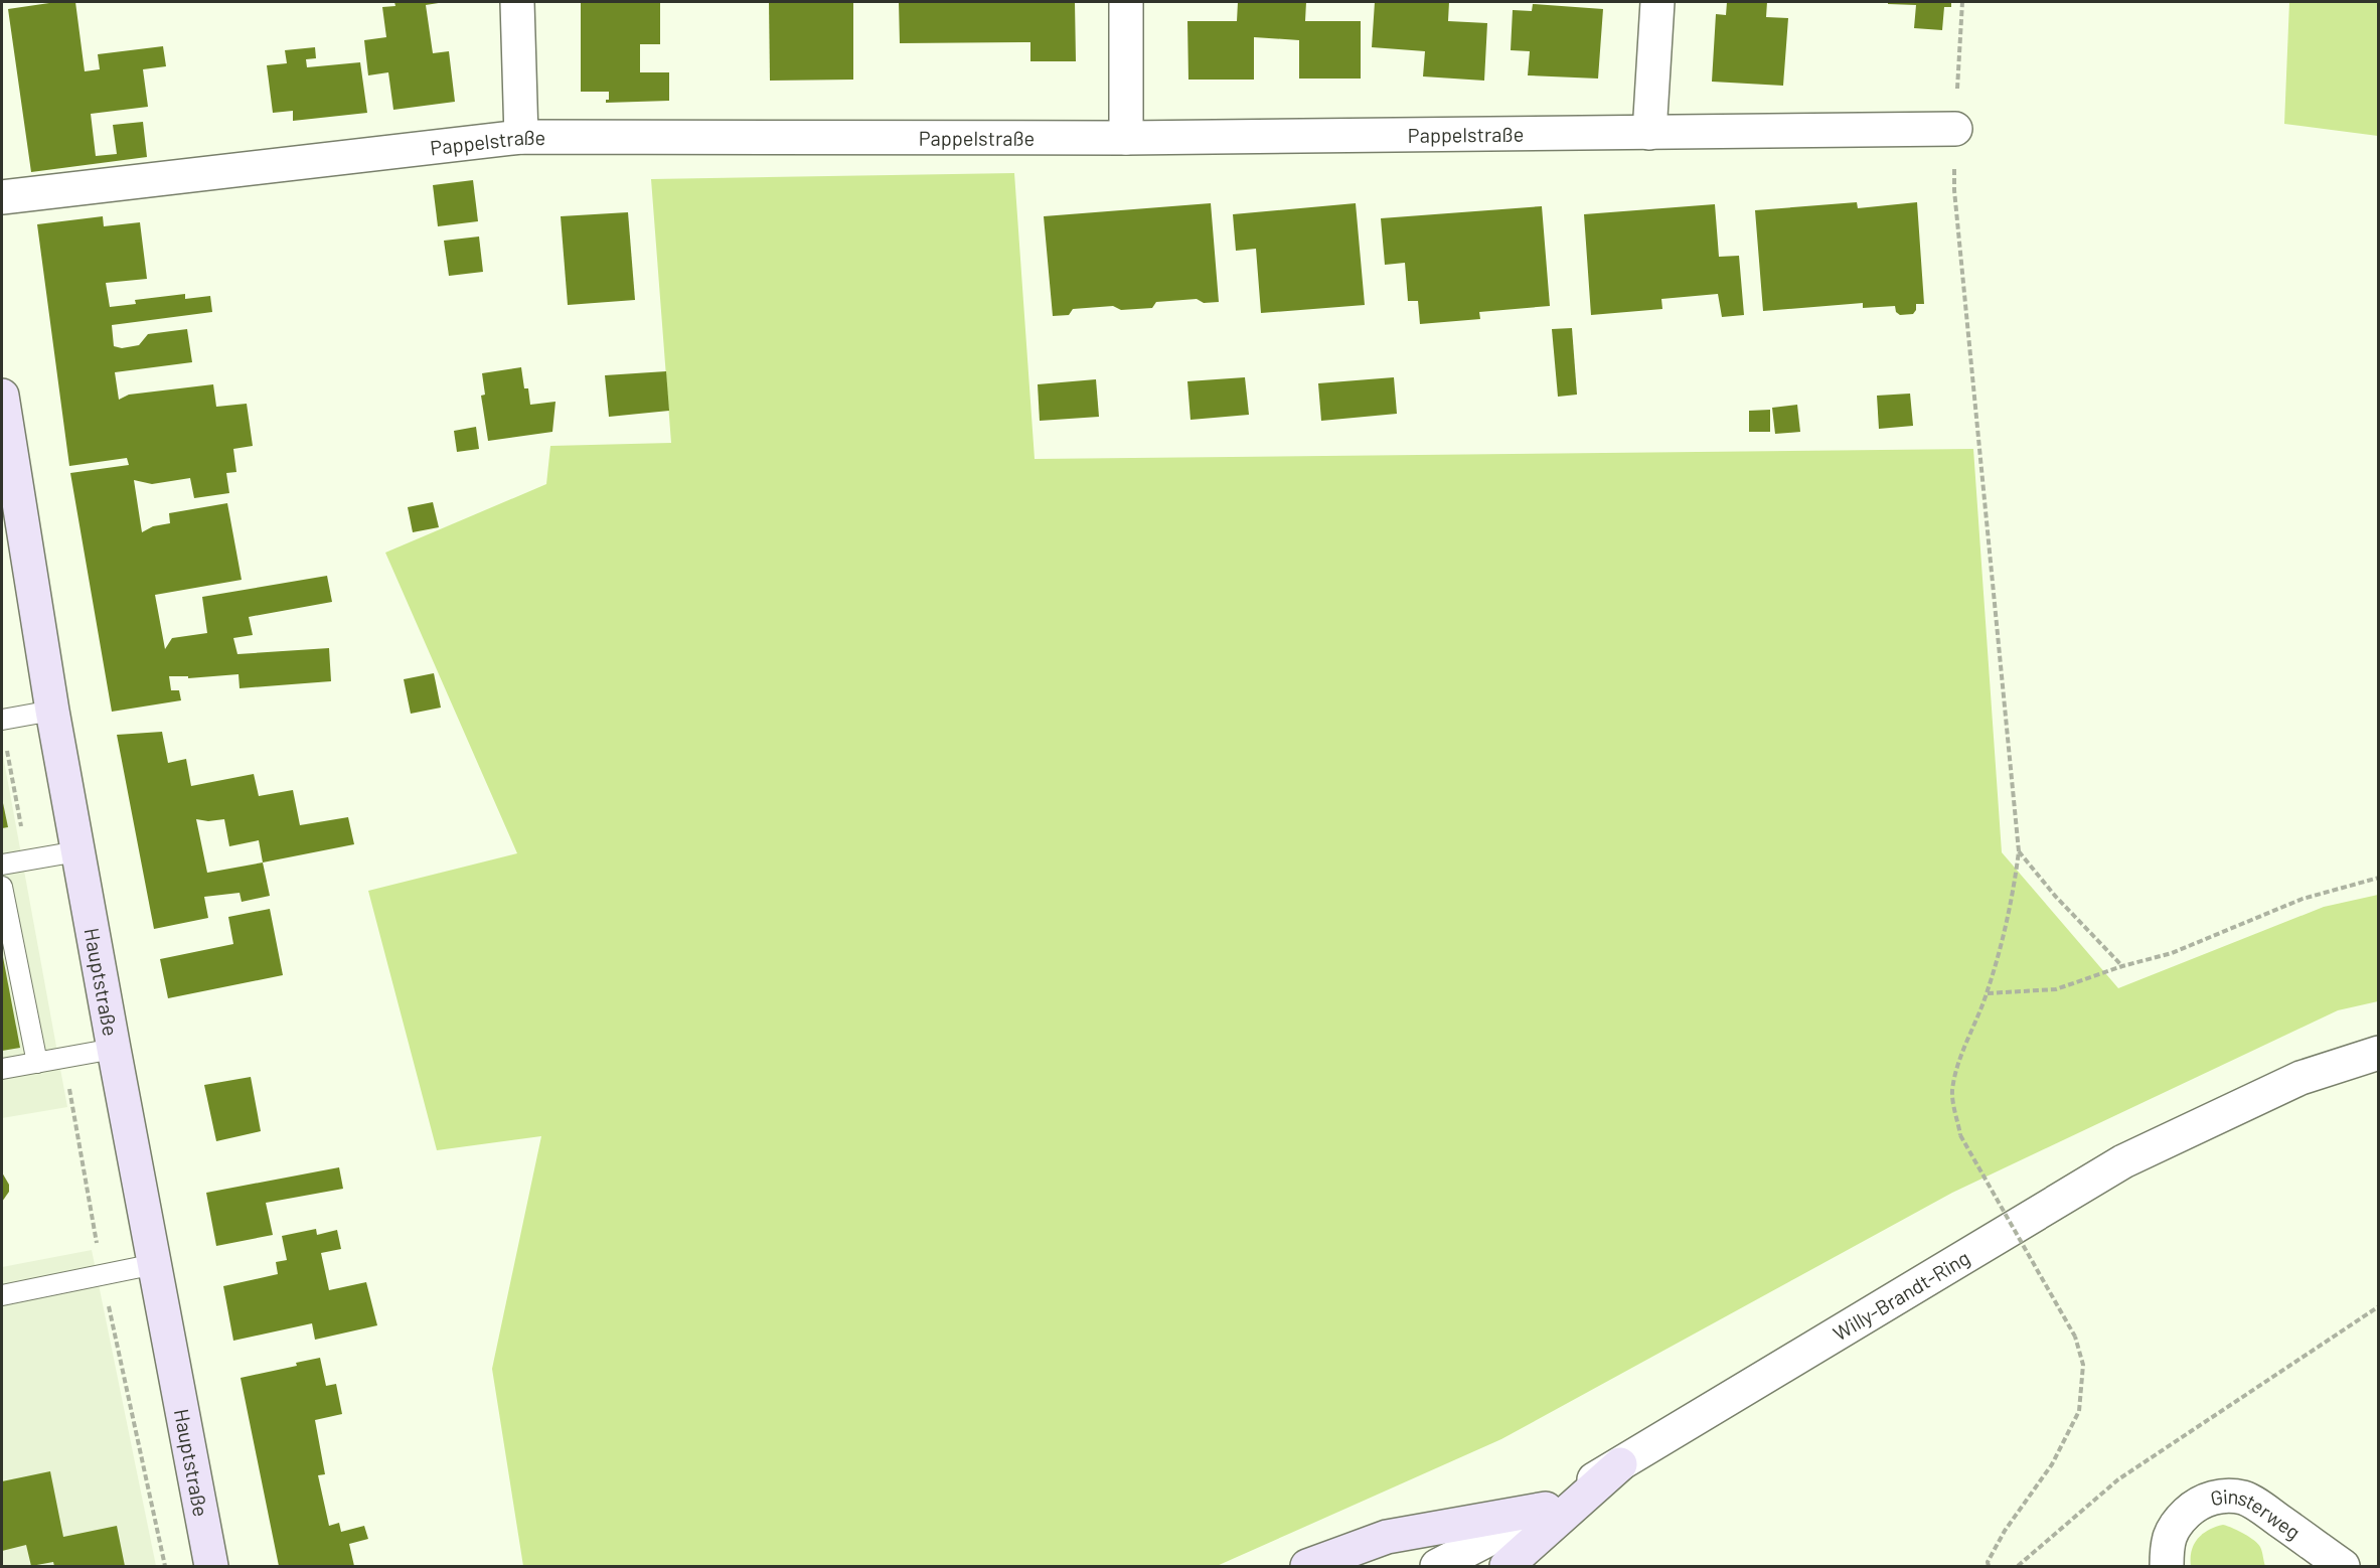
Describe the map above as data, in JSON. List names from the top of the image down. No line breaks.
{"streets":{"main road":["Hauptstraße"],"street":["Pappelstraße","Willy-Brandt-Ring","Ginsterweg"]}}
